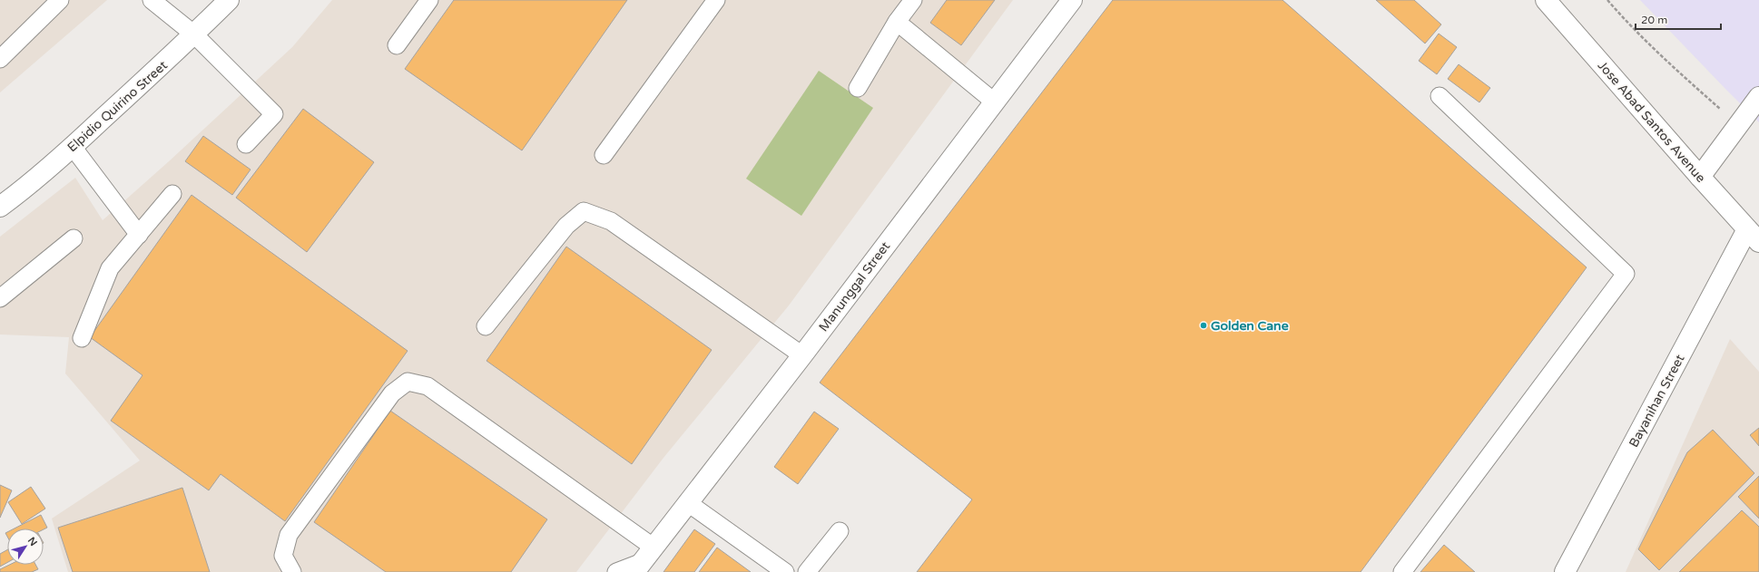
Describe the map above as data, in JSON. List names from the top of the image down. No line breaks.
{"streets":{"street":["Elpidio Quirino Street","Jose Abad Santos Avenue","Manunggal Street","Bayanihan Street"]},"crossings":[["Jose Abad Santos Avenue","Bayanihan Street"]],"places":["Golden Cane"],"scale_bar":"20 m","north":"top right"}
